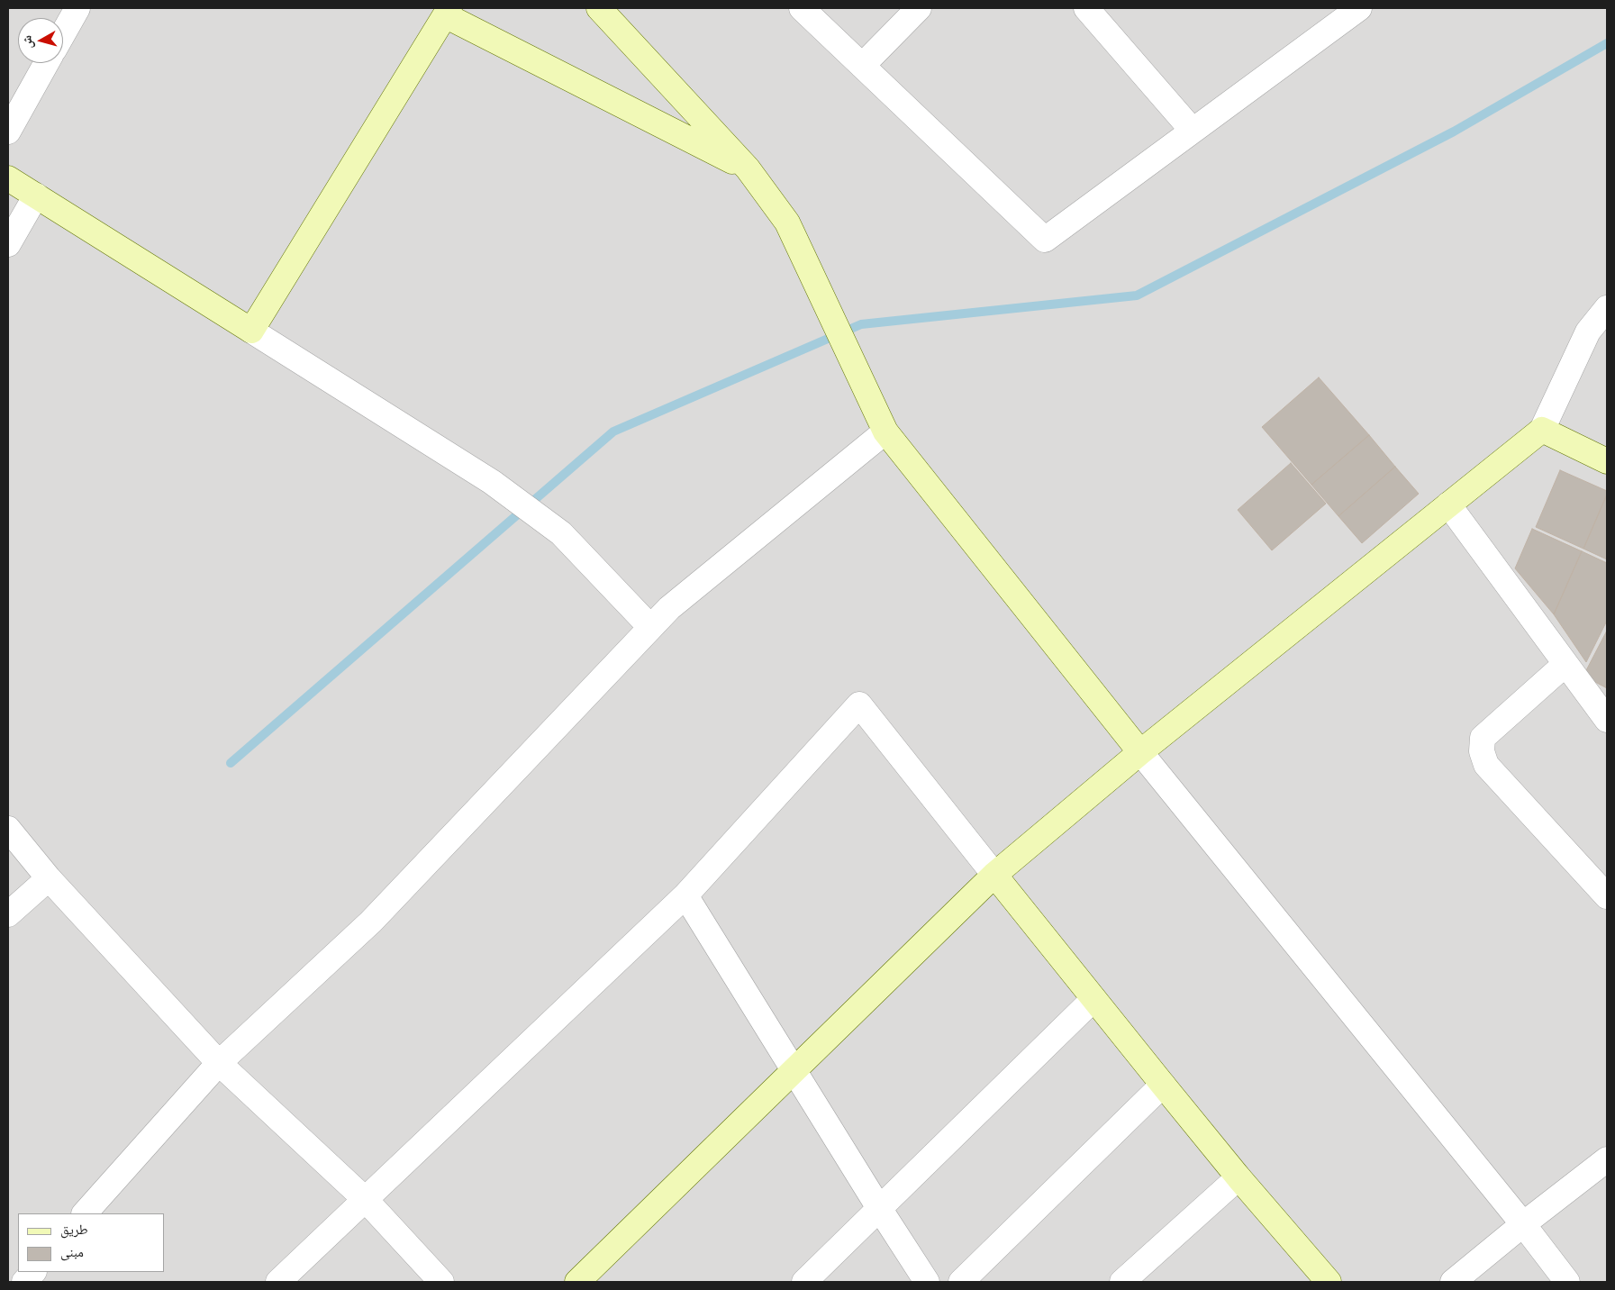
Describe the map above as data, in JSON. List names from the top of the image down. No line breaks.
{"legend":["طريق","مبنى"],"north":"left"}
